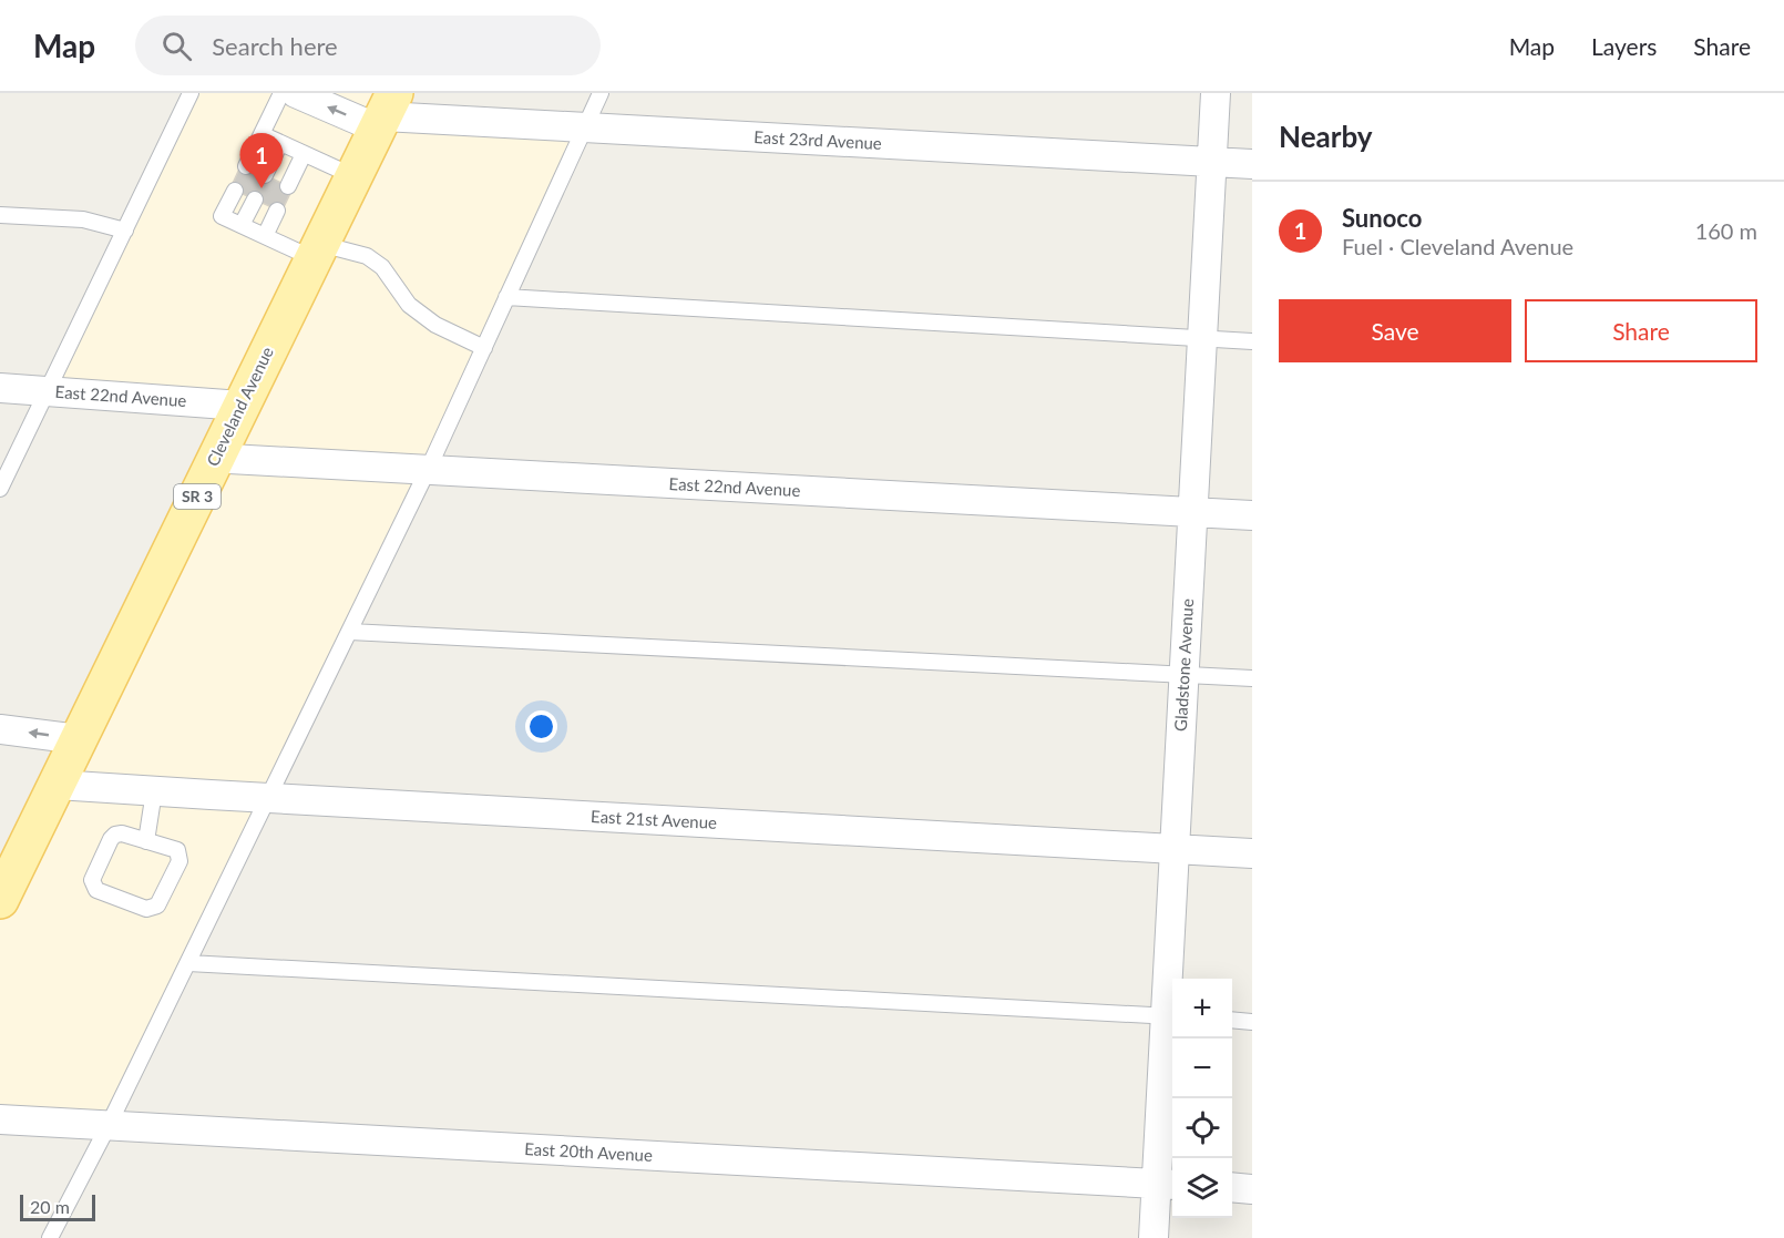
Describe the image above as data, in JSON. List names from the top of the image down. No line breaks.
{"streets":{"main road":["Cleveland Avenue","SR 3"],"street":["East 23rd Avenue","East 22nd Avenue","Gladstone Avenue","East 21st Avenue","East 20th Avenue"]},"crossings":[["East 23rd Avenue","Cleveland Avenue"],["East 23rd Avenue","Gladstone Avenue"],["East 22nd Avenue","Cleveland Avenue"],["East 22nd Avenue","Gladstone Avenue"],["Cleveland Avenue","East 21st Avenue"],["Gladstone Avenue","East 21st Avenue"],["Gladstone Avenue","East 20th Avenue"]],"scale_bar":"20 m","page":{"header":"Map","search":"Search here","nav":["Map","Layers","Share"],"heading":"Nearby","pins":"1","list":[{"mark":"1","name":"Sunoco","note":"Fuel · Cleveland Avenue","value":"160 m"}],"buttons":["Save","Share"],"map_buttons":["+","−"],"scale":"20 m"}}
